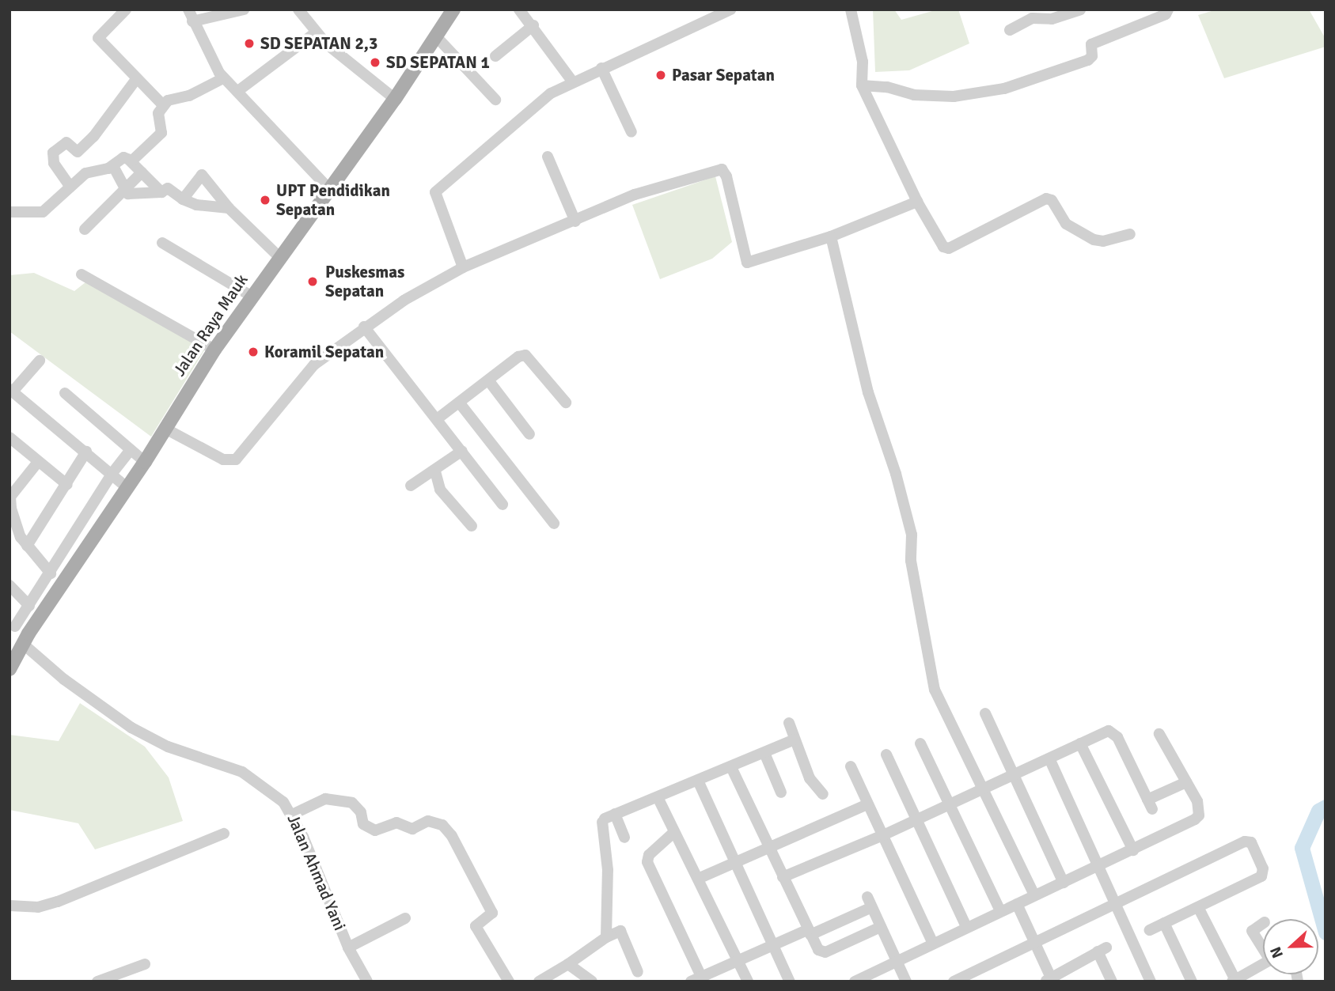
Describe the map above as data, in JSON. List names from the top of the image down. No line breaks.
{"streets":{"main road":["Jalan Raya Mauk"],"street":["Jalan Ahmad Yani"]},"crossings":[["Jalan Raya Mauk","Jalan Ahmad Yani"]],"places":["SD SEPATAN 2,3","SD SEPATAN 1","Pasar Sepatan","UPT Pendidikan Sepatan","Puskesmas Sepatan","Koramil Sepatan"],"north":"left"}
